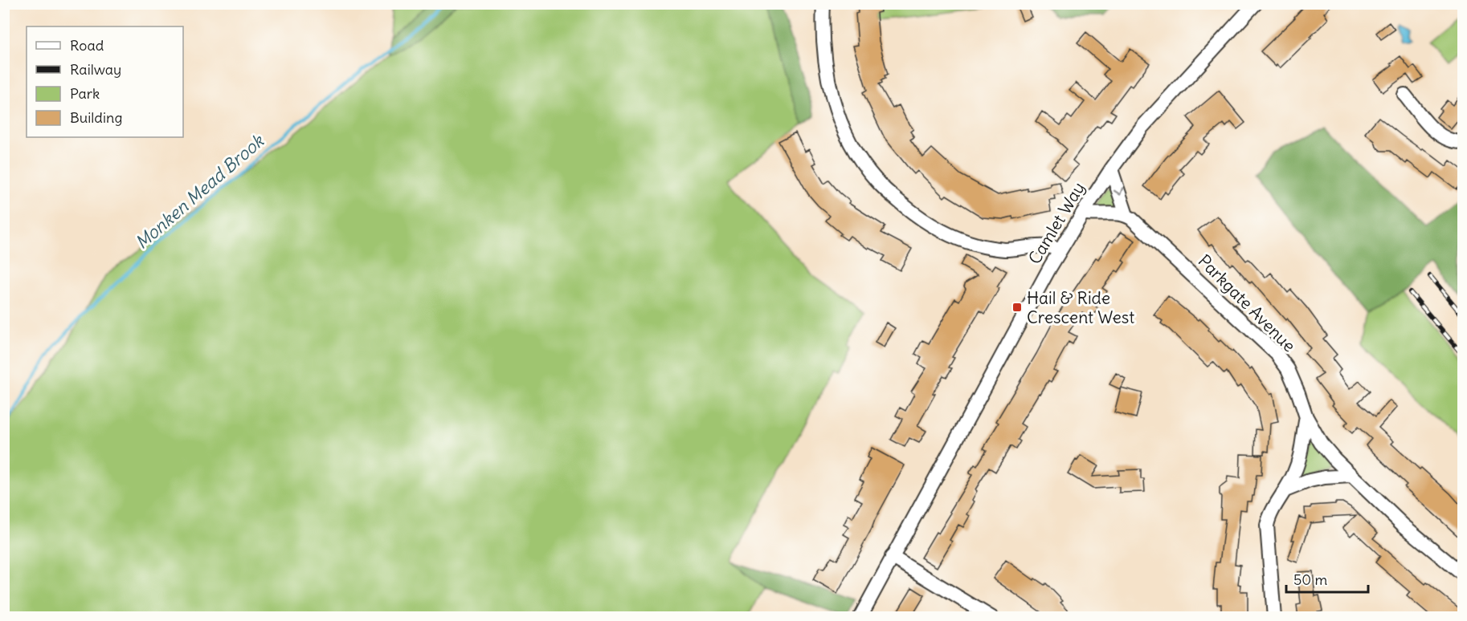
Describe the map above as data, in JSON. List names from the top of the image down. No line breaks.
{"streets":{"street":["Camlet Way","Parkgate Avenue"]},"water":["Monken Mead Brook"],"places":{"transit":["Hail & Ride Crescent West"]},"legend":["Road","Railway","Park","Building"],"scale_bar":"50 m"}
